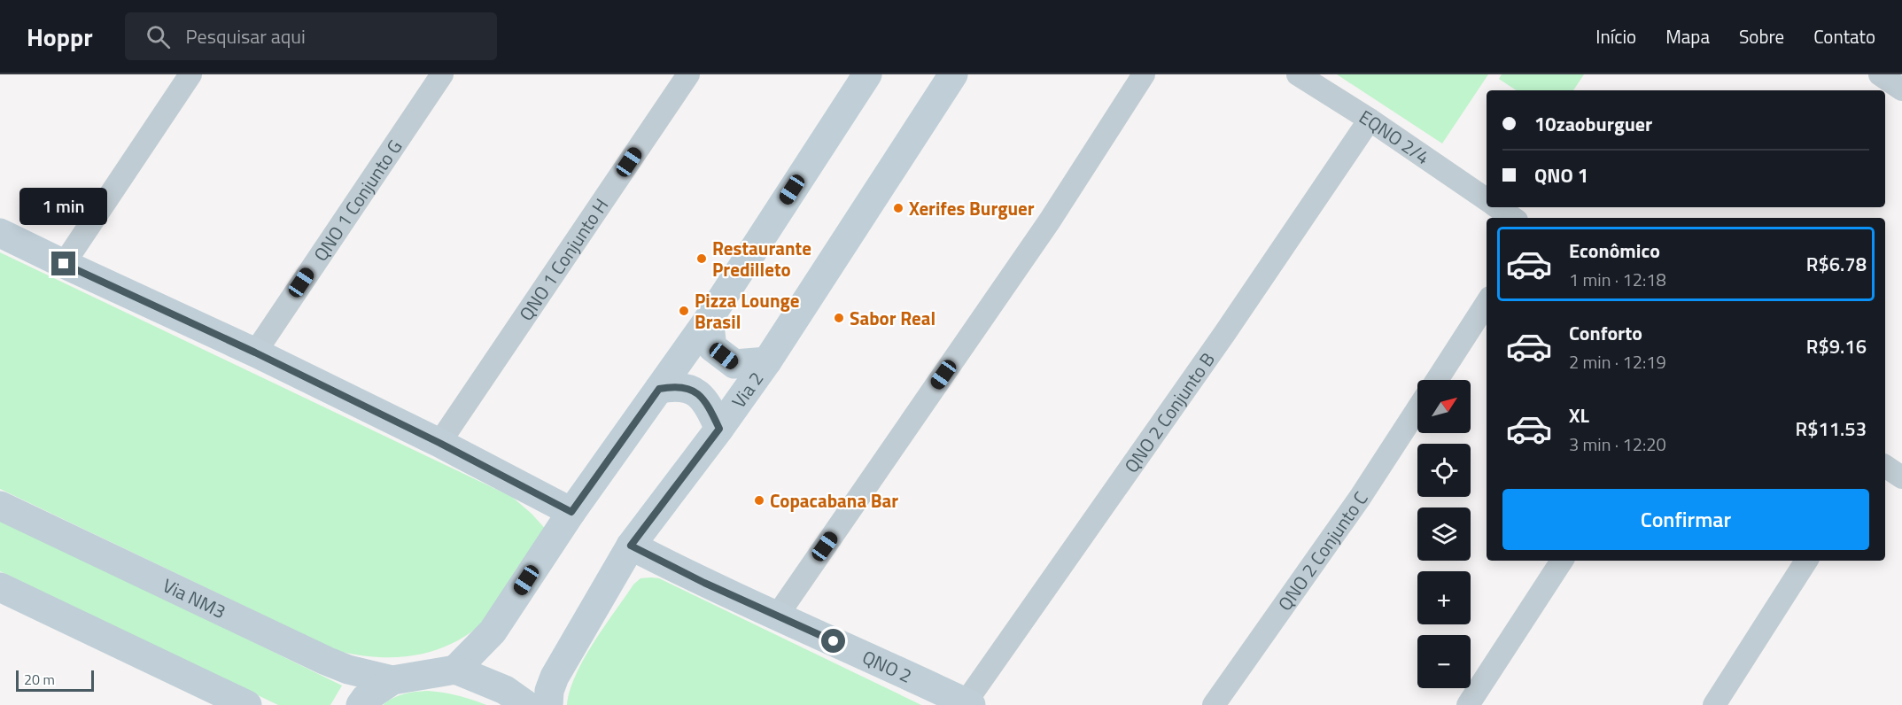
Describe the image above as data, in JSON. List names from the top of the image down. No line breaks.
{"streets":{"main road":["Via 2","Via NM3","QNO 2"],"street":["EQNO 2/4","QNO 1 Conjunto G","QNO 1 Conjunto H","QNO 2 Conjunto B","QNO 2 Conjunto C"]},"crossings":[["EQNO 2/4","QNO 2 Conjunto B"],["Via 2","QNO 2"],["QNO 2 Conjunto B","QNO 2"]],"places":["Xerifes Burguer","Restaurante Predilleto","Pizza Lounge Brasil","Sabor Real","Copacabana Bar"],"scale_bar":"20 m","north":"top right","page":{"header":"Hoppr","search":"Pesquisar aqui","nav":["Início","Mapa","Sobre","Contato"],"banner":["10zaoburguer","QNO 1"],"bubble":"1 min","list":[{"name":"Econômico","note":"1 min · 12:18","value":"R$6.78"},{"name":"Conforto","note":"2 min · 12:19","value":"R$9.16"},{"name":"XL","note":"3 min · 12:20","value":"R$11.53"}],"map_buttons":["+","−"],"buttons":"Confirmar","scale":"20 m"}}
